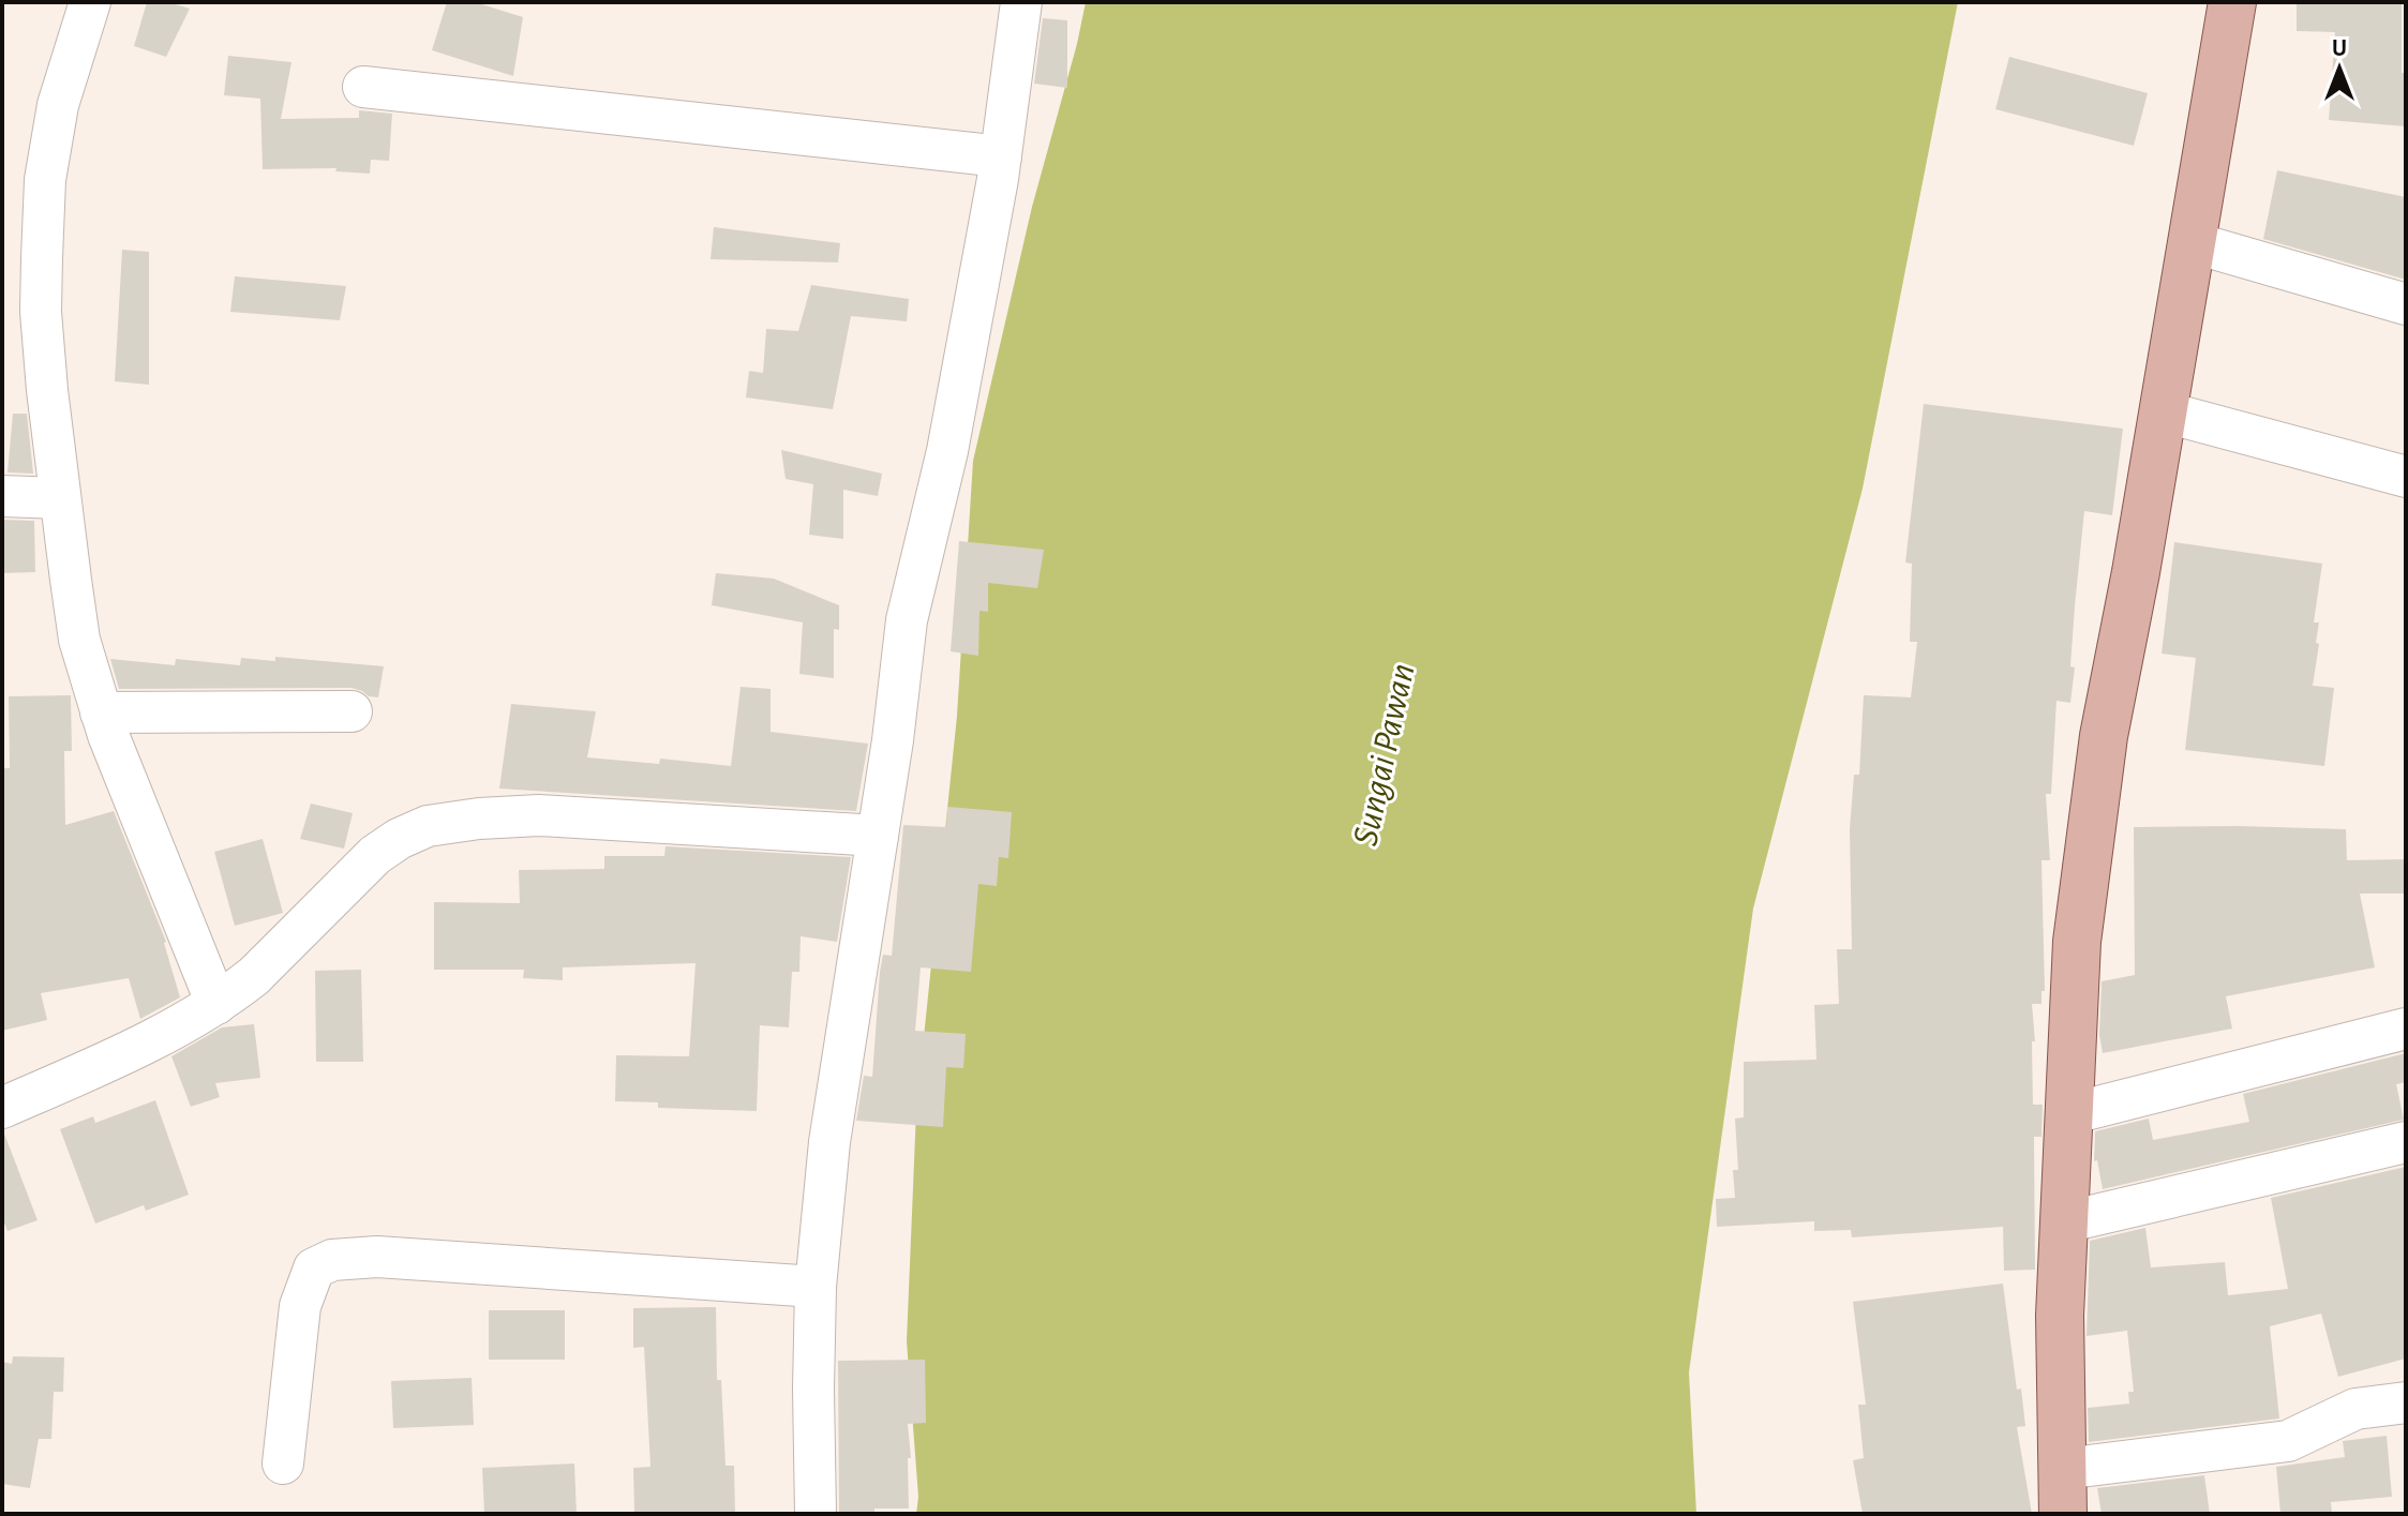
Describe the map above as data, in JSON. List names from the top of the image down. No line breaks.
{"water":["Sungai Pawan"],"north":"top"}
